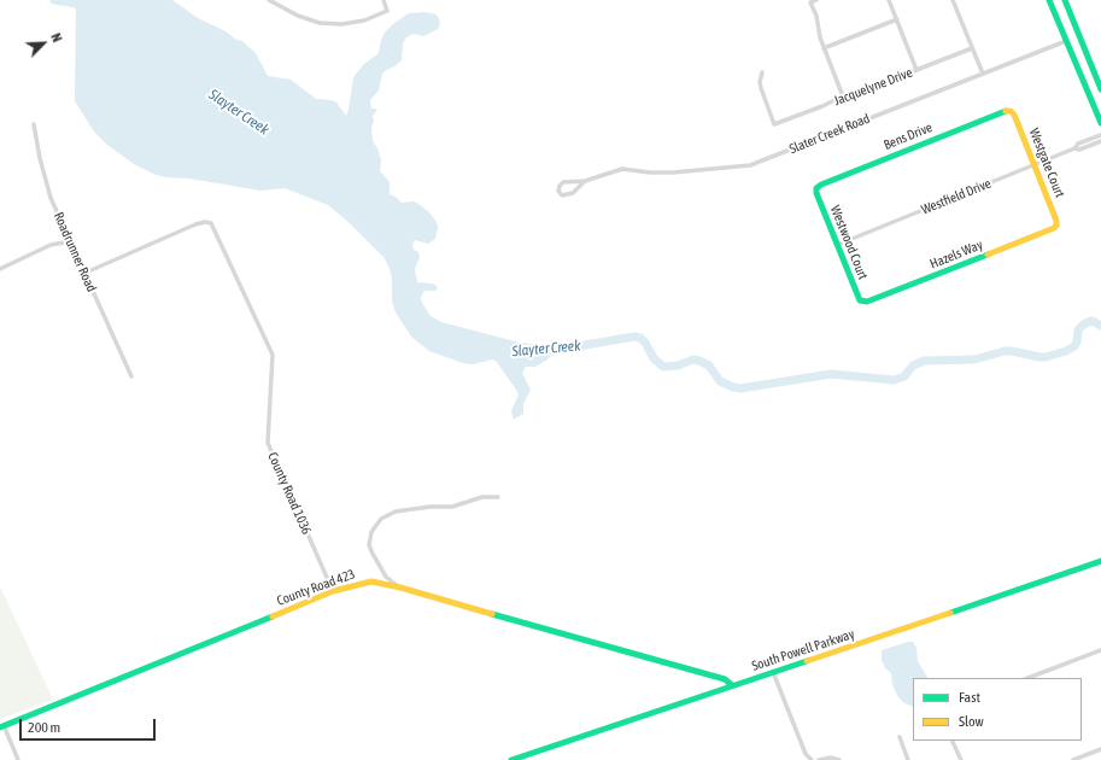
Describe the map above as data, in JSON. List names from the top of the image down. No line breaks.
{"streets":{"street":["Jacquelyne Drive","Slater Creek Road","Bens Drive","Westgate Court","Westfield Drive","Westwood Court","Roadrunner Road","Hazels Way","County Road 1036","County Road 423","South Powell Parkway"]},"crossings":[["Bens Drive","Westgate Court"],["Bens Drive","Westwood Court"],["Westgate Court","Westfield Drive"],["Westgate Court","Hazels Way"],["Westfield Drive","Westwood Court"],["Westwood Court","Hazels Way"],["Roadrunner Road","County Road 1036"],["County Road 1036","County Road 423"],["County Road 423","South Powell Parkway"]],"water":["Slayter Creek"],"legend":["Fast","Slow"],"scale_bar":"200 m","north":"top right"}
